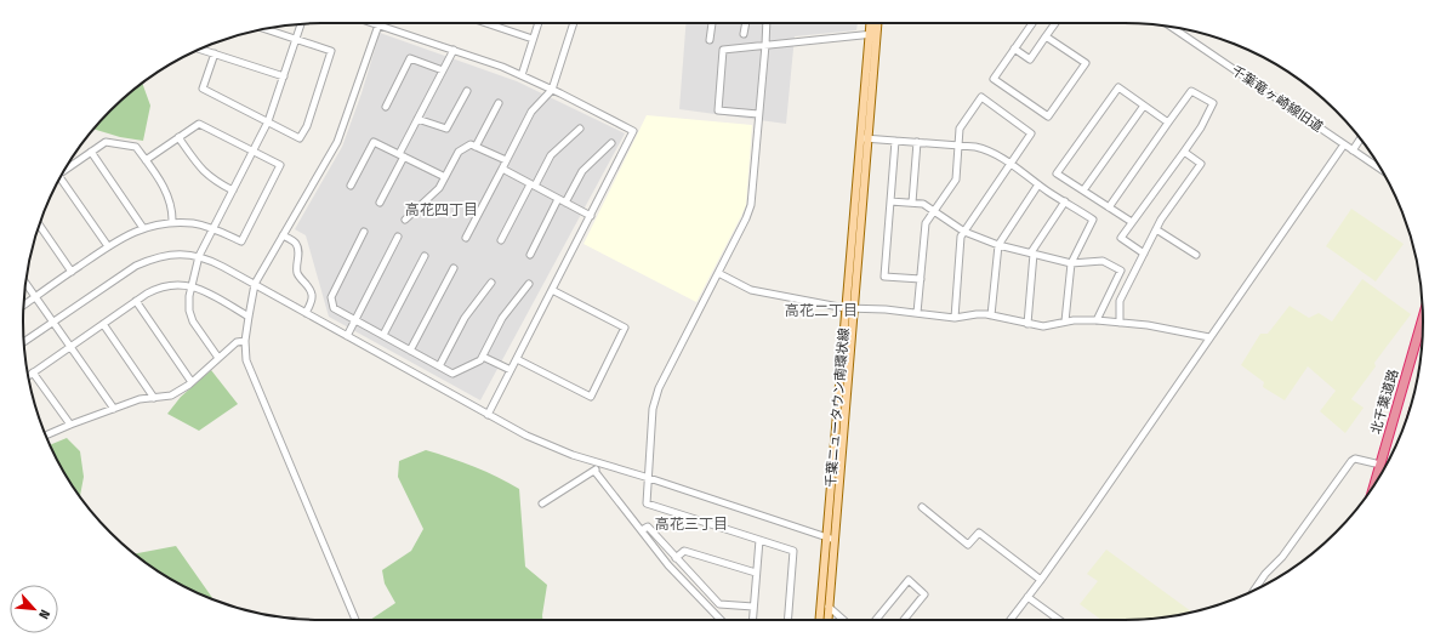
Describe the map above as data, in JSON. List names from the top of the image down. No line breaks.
{"streets":{"highway":["北千葉道路"],"main road":["千葉ニュータウン南環状線"],"street":["千葉竜ヶ崎線旧道"]},"districts":["高花四丁目","高花二丁目","高花三丁目"],"north":"bottom right"}
